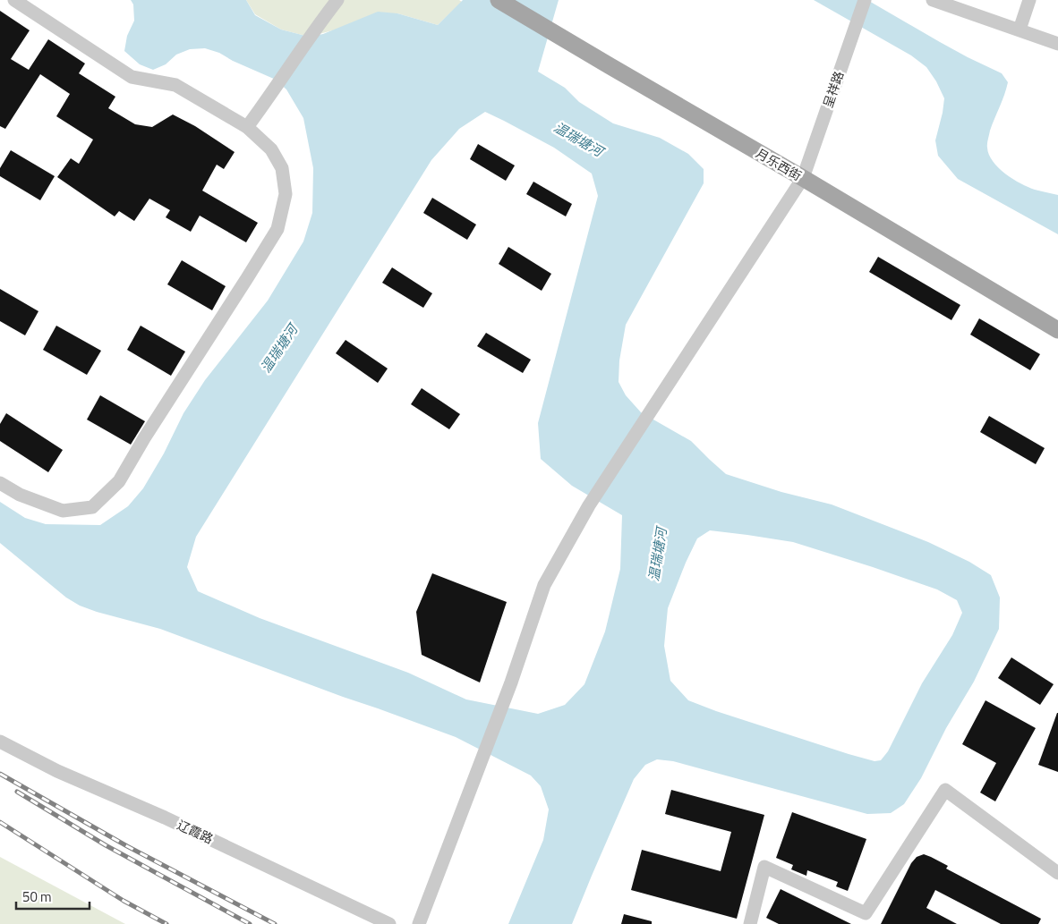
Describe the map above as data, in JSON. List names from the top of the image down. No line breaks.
{"streets":{"main road":["月乐西街"],"street":["呈祥路","辽霞路"]},"crossings":[["呈祥路","月乐西街"]],"water":["温瑞塘河"],"scale_bar":"50 m"}
